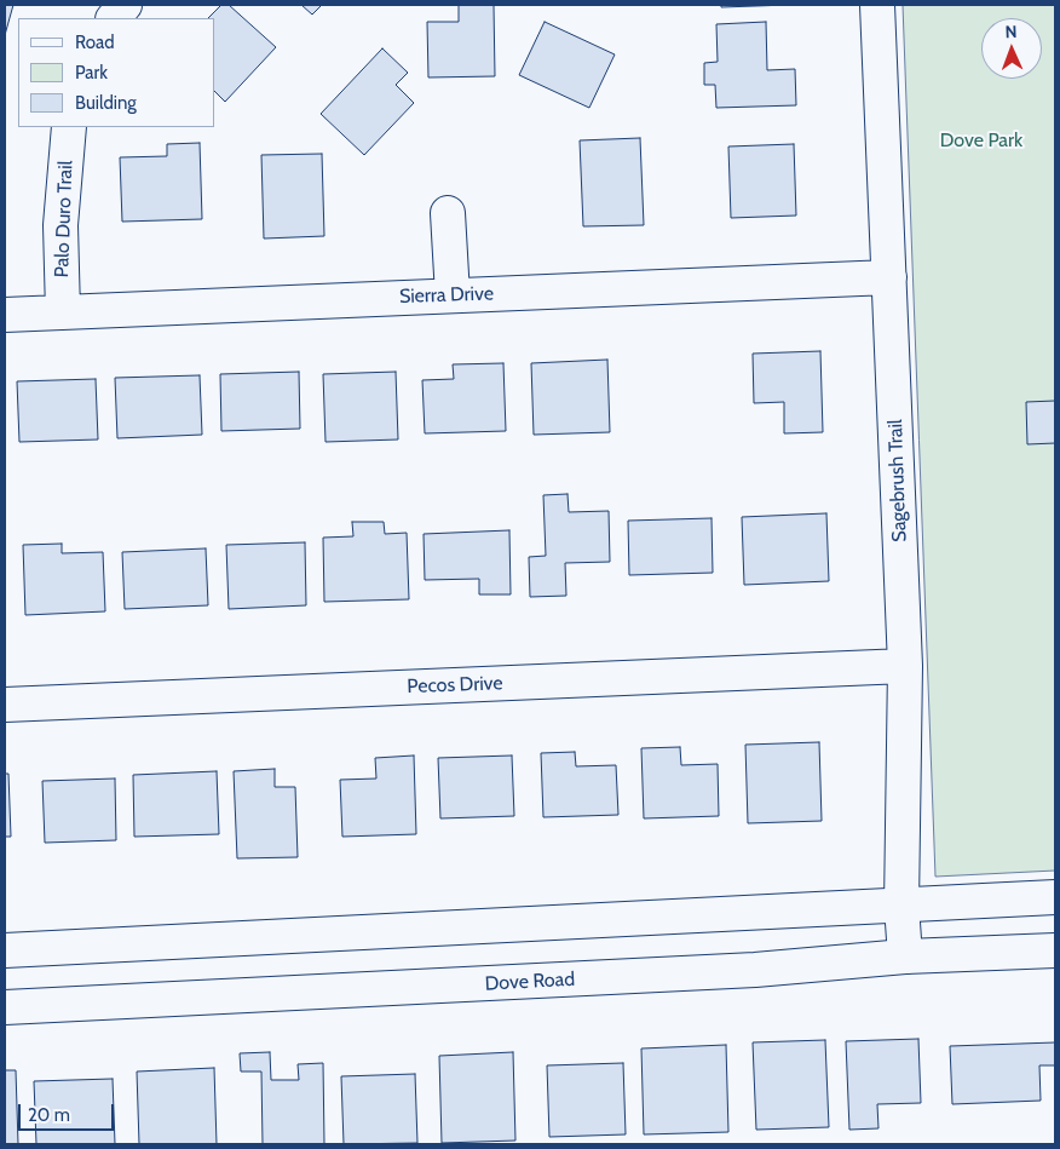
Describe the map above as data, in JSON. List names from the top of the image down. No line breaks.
{"streets":{"street":["Palo Duro Trail","Sierra Drive","Sagebrush Trail","Pecos Drive","Dove Road"]},"crossings":[["Palo Duro Trail","Sierra Drive"],["Sierra Drive","Sagebrush Trail"],["Sagebrush Trail","Pecos Drive"],["Sagebrush Trail","Dove Road"]],"parks":["Dove Park"],"legend":["Road","Park","Building"],"scale_bar":"20 m","north":"top"}
